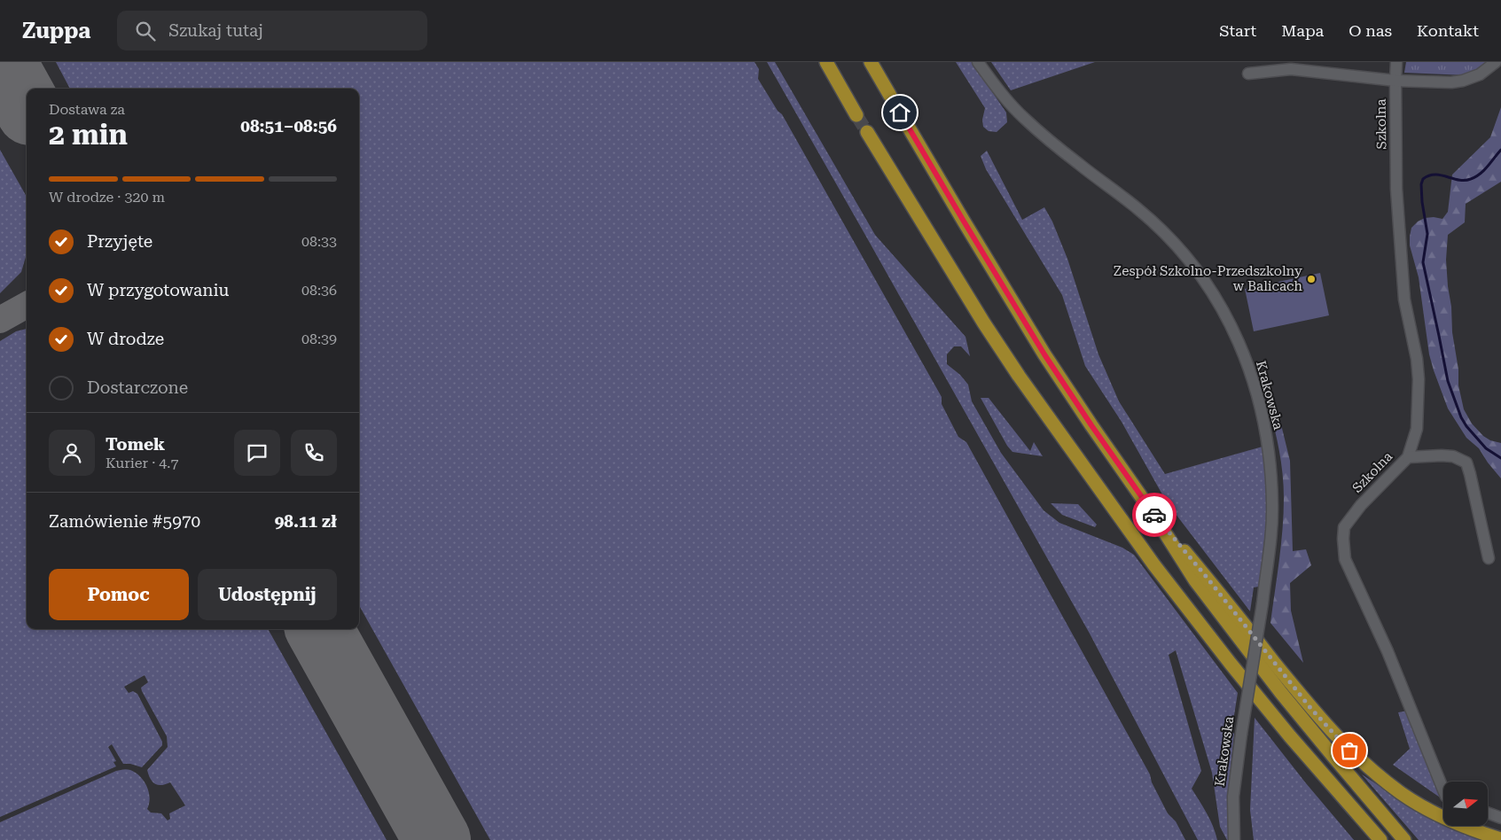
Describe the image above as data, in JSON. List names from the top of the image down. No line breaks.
{"streets":{"street":["Szkolna","Krakowska"]},"places":["Zespół Szkolno-Przedszkolny w Balicach"],"north":"right","page":{"header":"Zuppa","search":"Szukaj tutaj","nav":["Start","Mapa","O nas","Kontakt"],"heading":["2 min","Dostawa za","08:51–08:56"],"panel":["Tomek","Kurier · 4.7","Zamówienie #5970","98.11 zł"],"bar":"W drodze · 320 m","list":[["Przyjęte","08:33"],["W przygotowaniu","08:36"],["W drodze","08:39"],"Dostarczone"],"buttons":["Pomoc","Udostępnij"]}}
